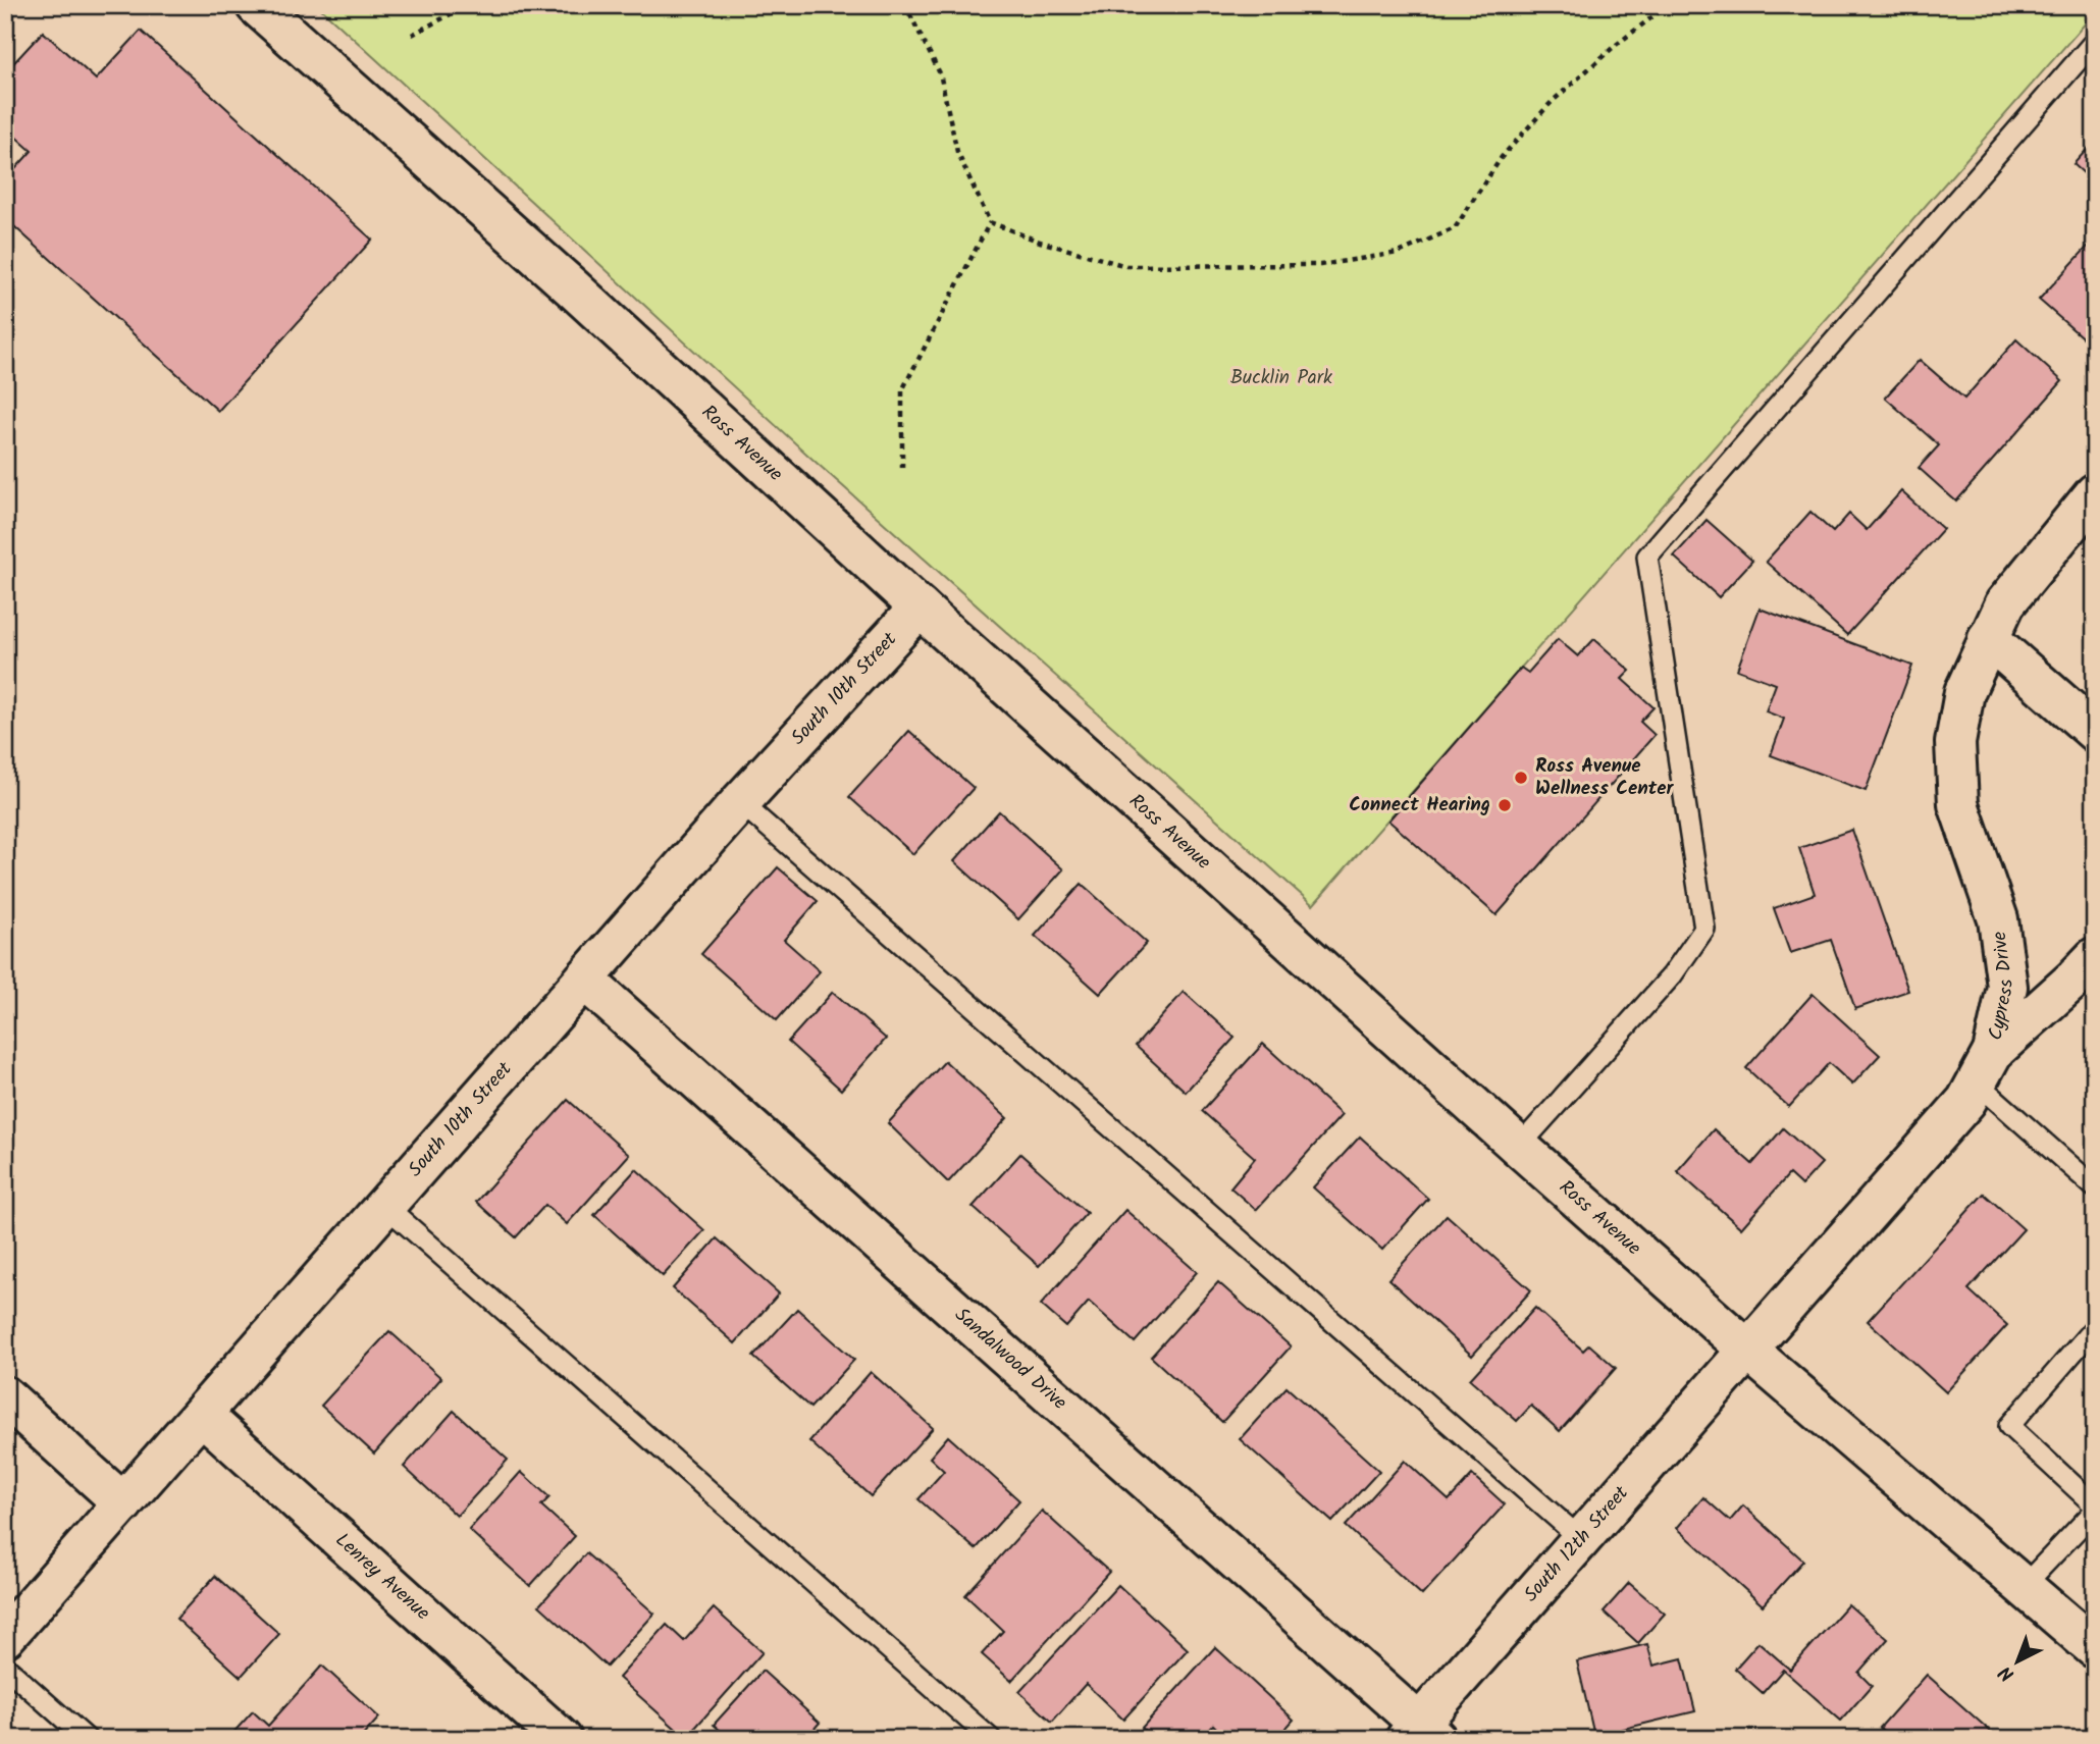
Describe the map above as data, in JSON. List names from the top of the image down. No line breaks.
{"streets":{"street":["Ross Avenue","South 10th Street","Cypress Drive","Sandalwood Drive","South 12th Street","Lenrey Avenue"]},"crossings":[["Ross Avenue","South 10th Street"],["Ross Avenue","Cypress Drive"],["Ross Avenue","South 12th Street"],["South 10th Street","Sandalwood Drive"],["South 10th Street","Lenrey Avenue"],["Cypress Drive","South 12th Street"],["Sandalwood Drive","South 12th Street"]],"parks":["Bucklin Park"],"places":["Ross Avenue Wellness Center","Connect Hearing"],"north":"bottom left"}
